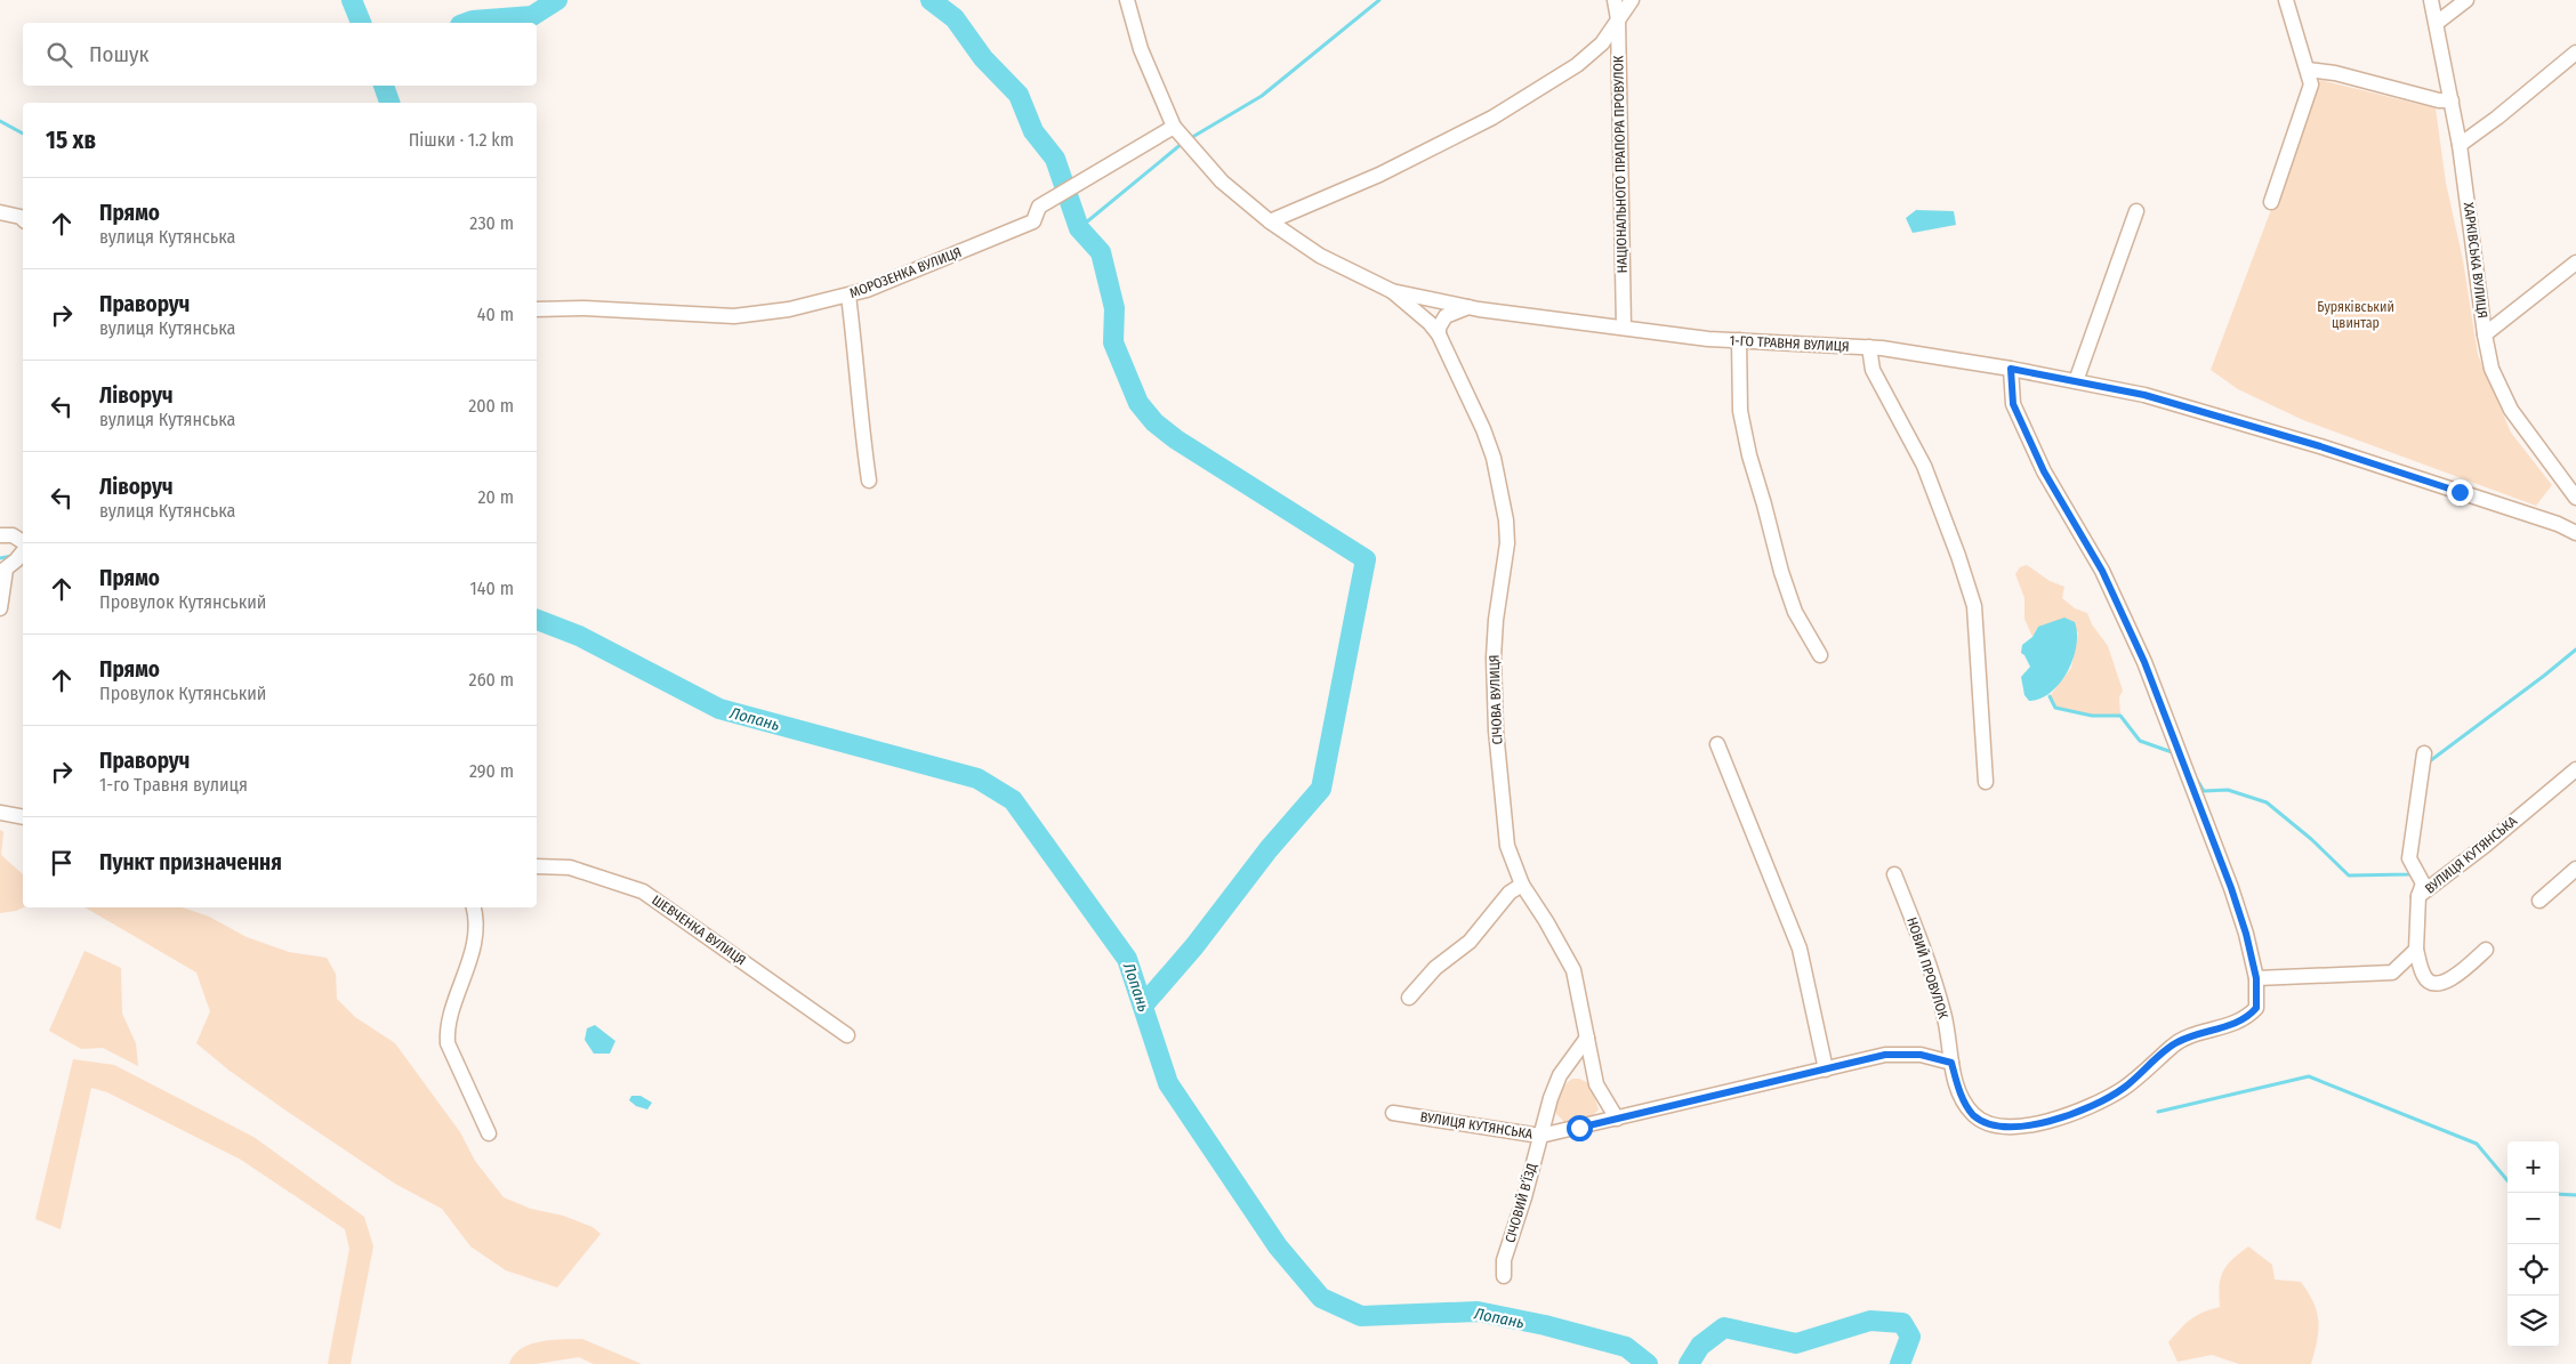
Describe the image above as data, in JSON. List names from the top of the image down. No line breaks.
{"streets":{"street":["НАЦІОНАЛЬНОГО ПРАПОРА ПРОВУЛОК","ХАРКІВСЬКА ВУЛИЦЯ","МОРОЗЕНКА ВУЛИЦЯ","1-ГО ТРАВНЯ ВУЛИЦЯ","СІЧОВА ВУЛИЦЯ","ВУЛИЦЯ КУТЯНСЬКА","ШЕВЧЕНКА ВУЛИЦЯ","НОВИЙ ПРОВУЛОК","СІЧОВИЙ В’ЇЗД"]},"crossings":[["НАЦІОНАЛЬНОГО ПРАПОРА ПРОВУЛОК","1-ГО ТРАВНЯ ВУЛИЦЯ"],["МОРОЗЕНКА ВУЛИЦЯ","1-ГО ТРАВНЯ ВУЛИЦЯ"],["1-ГО ТРАВНЯ ВУЛИЦЯ","СІЧОВА ВУЛИЦЯ"],["СІЧОВА ВУЛИЦЯ","ВУЛИЦЯ КУТЯНСЬКА"],["СІЧОВА ВУЛИЦЯ","СІЧОВИЙ В’ЇЗД"],["ВУЛИЦЯ КУТЯНСЬКА","НОВИЙ ПРОВУЛОК"],["ВУЛИЦЯ КУТЯНСЬКА","СІЧОВИЙ В’ЇЗД"]],"water":["Лопань"],"parks":["Буряківський цвинтар"],"page":{"search":"Пошук","heading":["15 хв","Пішки · 1.2 km"],"list":[["Прямо","вулиця Кутянська","230 m"],["Праворуч","вулиця Кутянська","40 m"],["Ліворуч","вулиця Кутянська","200 m"],["Ліворуч","вулиця Кутянська","20 m"],["Прямо","Провулок Кутянський","140 m"],["Прямо","Провулок Кутянський","260 m"],["Праворуч","1-го Травня вулиця","290 m"],"Пункт призначення"],"map_buttons":["+","−"]}}
